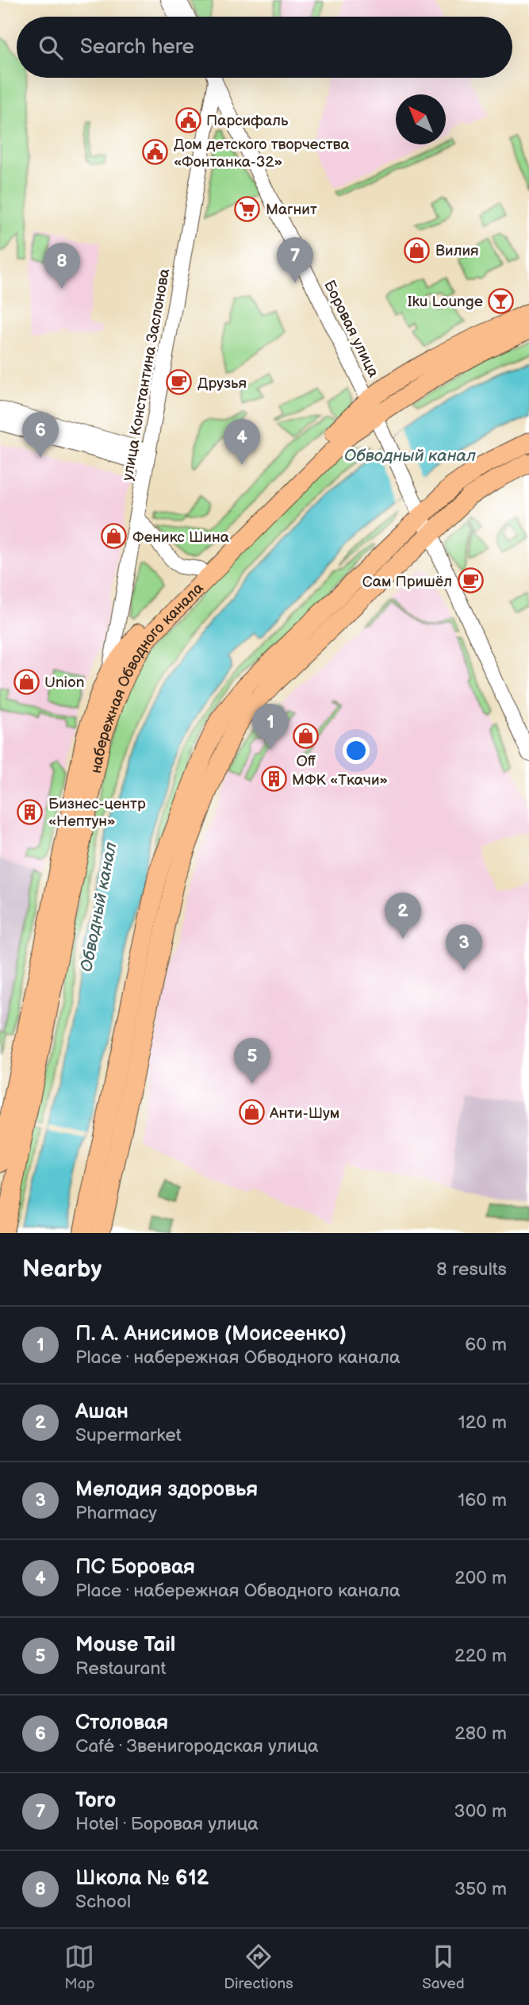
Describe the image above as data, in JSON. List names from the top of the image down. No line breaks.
{"streets":{"main road":["набережная Обводного канала"],"street":["Боровая улица","улица Константина Заслонова"]},"crossings":[["Боровая улица","набережная Обводного канала"],["улица Константина Заслонова","набережная Обводного канала"]],"water":["Обводный канал"],"places":{"public building":["Парсифаль","Дом детского творчества «Фонтанка-32»"],"supermarket":["Магнит"],"shop":["Вилия","Феникс Шина","Union","Off","Анти-Шум"],"bar":["Iku Lounge"],"cafe":["Друзья","Сам Пришёл"],"building":["МФК «Ткачи»","Бизнес-центр «Нептун»"]},"north":"top left","page":{"search":"Search here","pins":["7","8","6","4","1","2","3","5"],"heading":["Nearby","8 results"],"list":[{"mark":"1","name":"П. А. Анисимов (Моисеенко)","note":"Place · набережная Обводного канала","value":"60 m"},{"mark":"2","name":"Ашан","note":"Supermarket","value":"120 m"},{"mark":"3","name":"Мелодия здоровья","note":"Pharmacy","value":"160 m"},{"mark":"4","name":"ПС Боровая","note":"Place · набережная Обводного канала","value":"200 m"},{"mark":"5","name":"Mouse Tail","note":"Restaurant","value":"220 m"},{"mark":"6","name":"Столовая","note":"Café · Звенигородская улица","value":"280 m"},{"mark":"7","name":"Toro","note":"Hotel · Боровая улица","value":"300 m"},{"mark":"8","name":"Школа № 612","note":"School","value":"350 m"}],"nav":["Map","Directions","Saved"]}}
